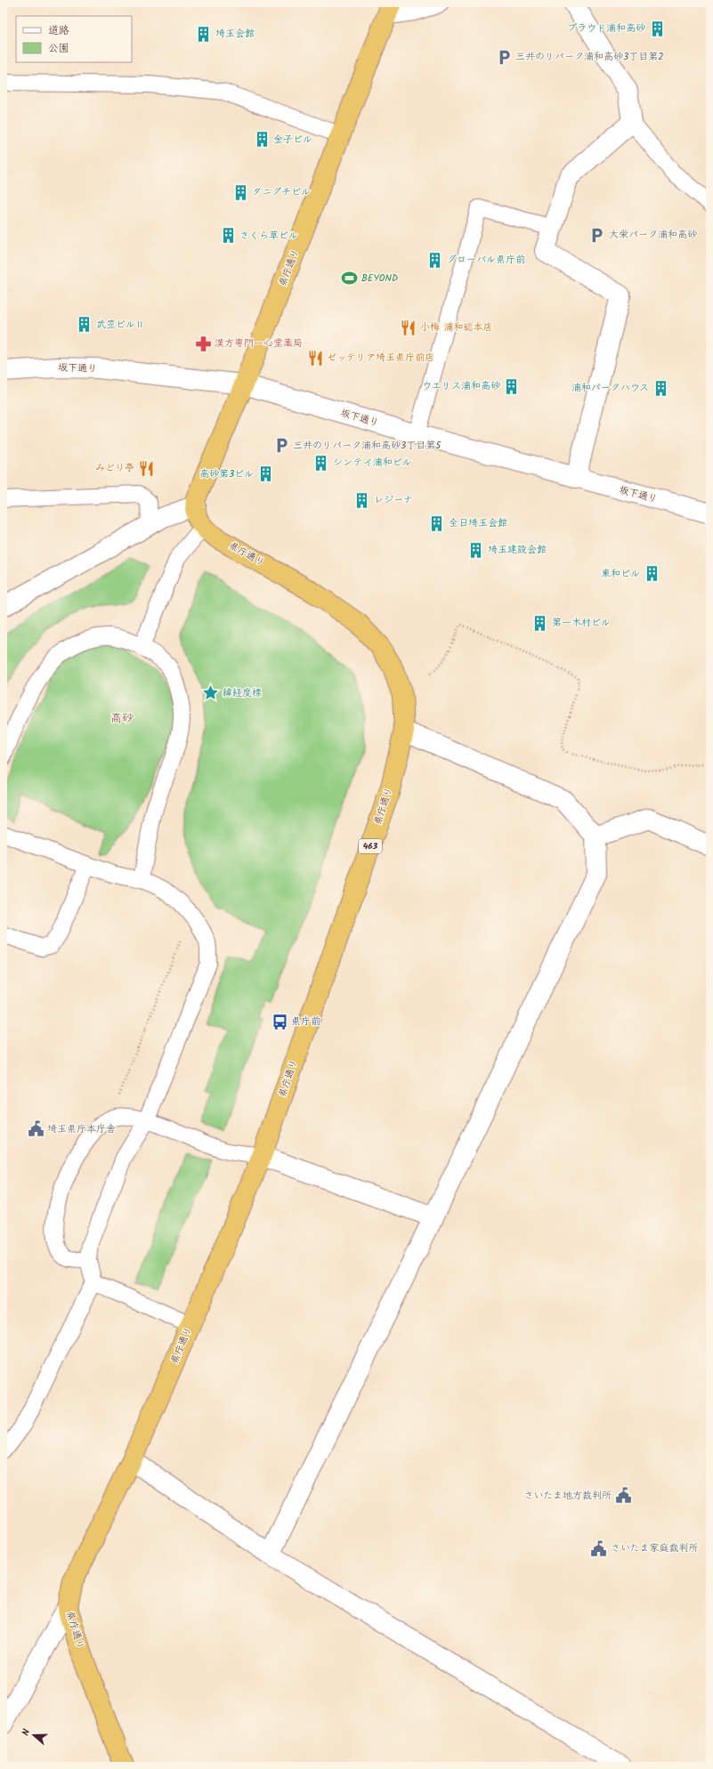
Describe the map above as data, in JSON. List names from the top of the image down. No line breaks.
{"streets":{"highway":["県庁通り","463"],"street":["坂下通り"]},"crossings":[["県庁通り","坂下通り"]],"districts":["高砂"],"places":{"building":["プラウド浦和高砂","埼玉会館","金子ビル","タニグチビル","さくら草ビル","グローバル県庁前","武笠ビルⅡ","ウエリス浦和高砂","浦和パークハウス","シンテイ浦和ビル","高砂第3ビル","レジーナ","全日埼玉会館","埼玉建設会館","東和ビル","第一木村ビル"],"parking":["三井のリパーク浦和高砂3丁目第2","大栄パーク浦和高砂","三井のリパーク浦和高砂3丁目第5"],"sports":["BEYOND"],"restaurant":["小梅 浦和総本店","ゼッテリア埼玉県庁前店","みどり亭"],"pharmacy":["漢方専門一心堂薬局"],"place":["緯経度標"],"bus stop":["県庁前"],"public building":["埼玉県庁本庁舎","さいたま地方裁判所","さいたま家庭裁判所"]},"legend":["道路","公園"],"north":"left"}
